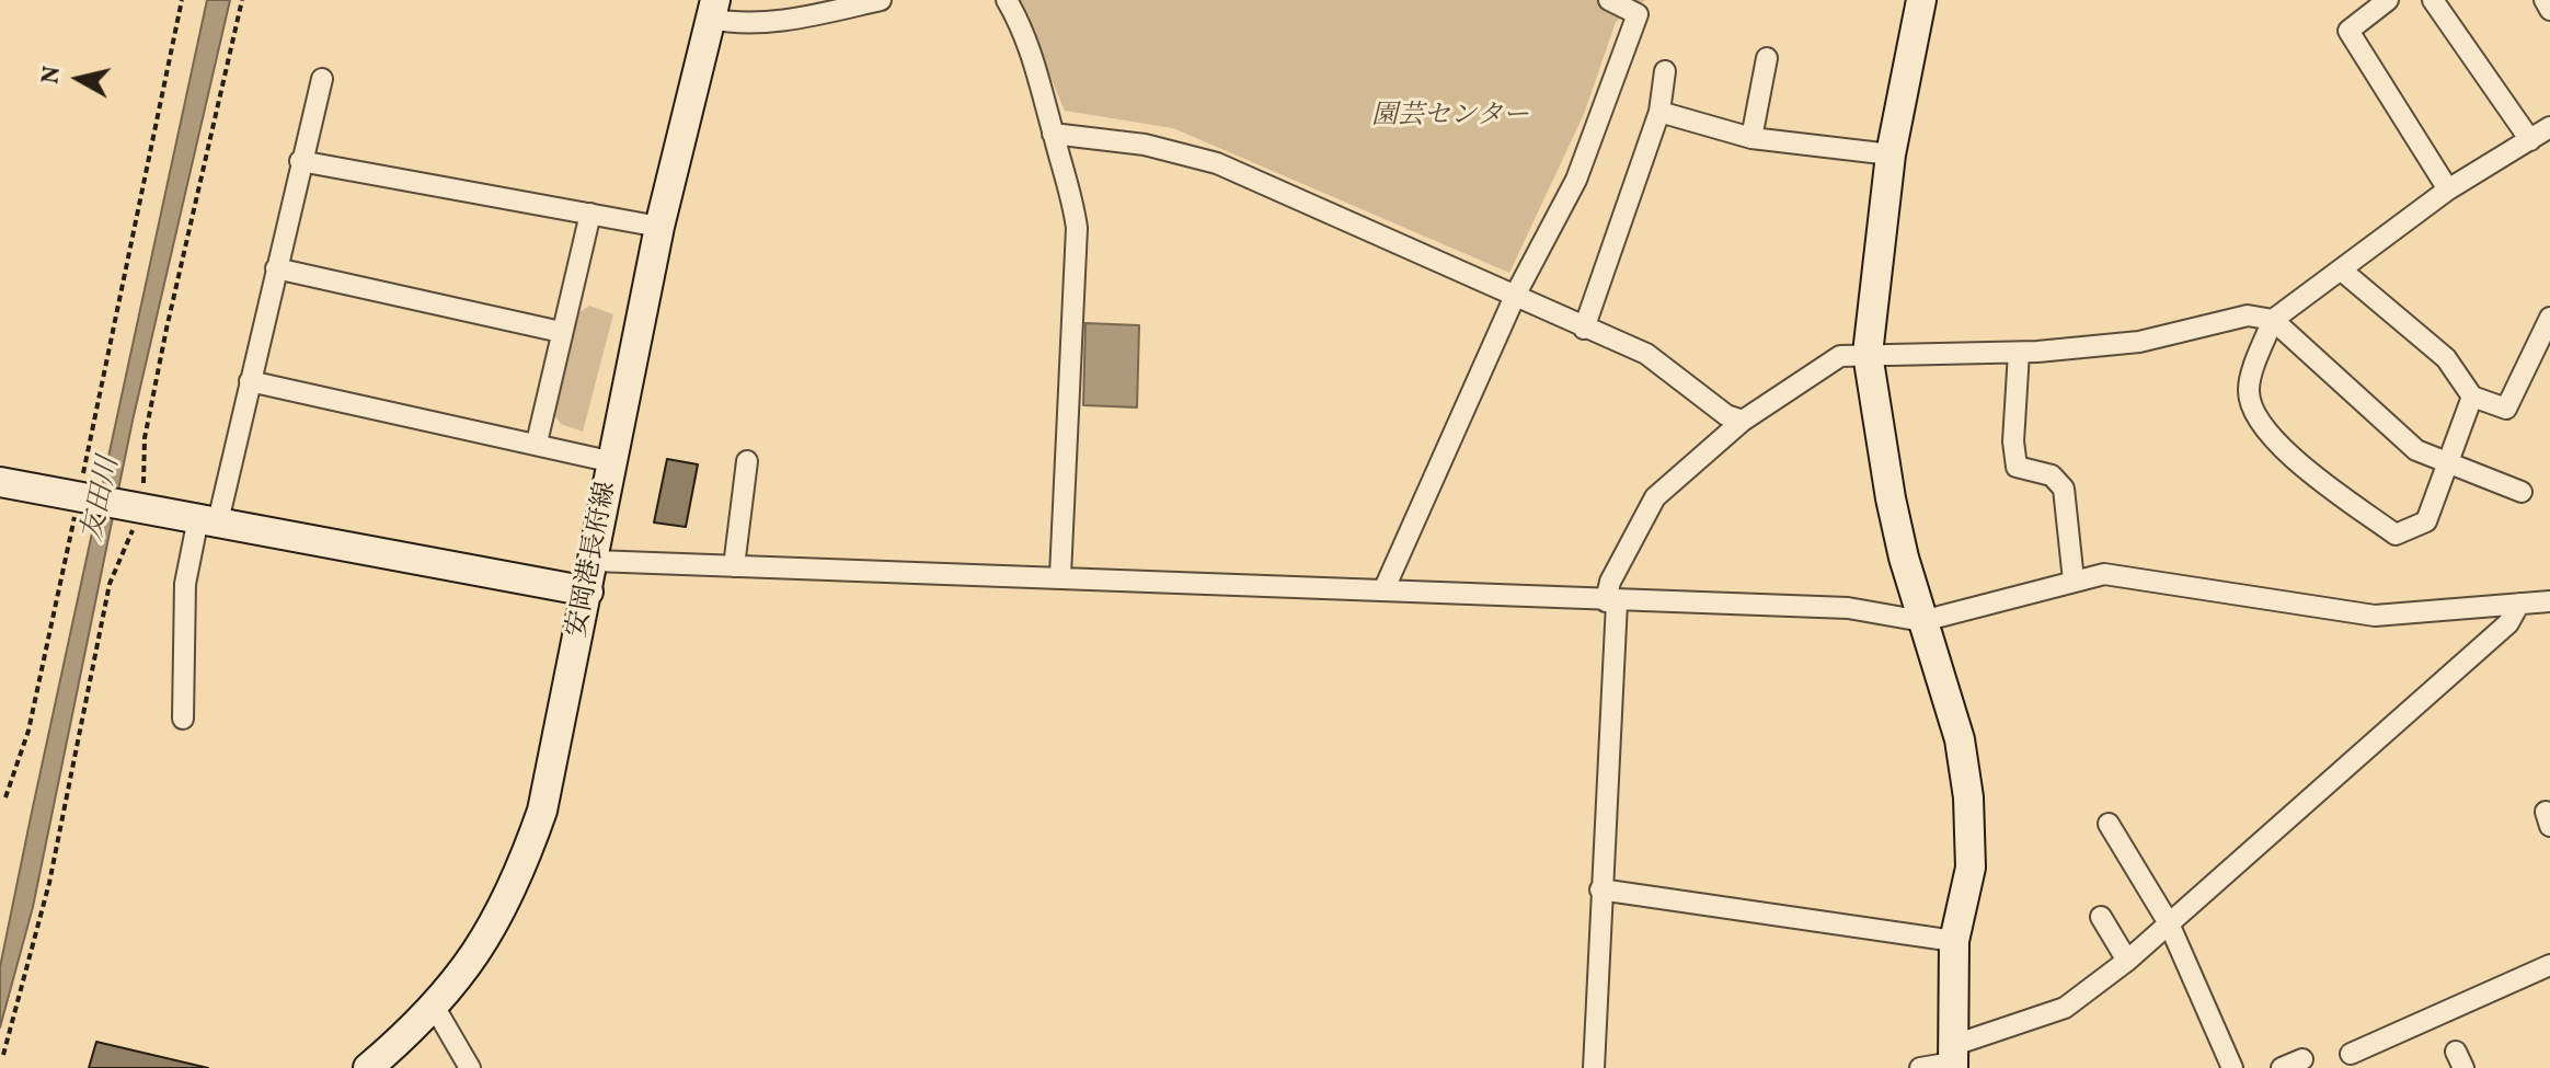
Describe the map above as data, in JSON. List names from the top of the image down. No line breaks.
{"streets":{"street":["安岡港長府線"]},"water":["友田川"],"parks":["園芸センター"],"north":"left"}
